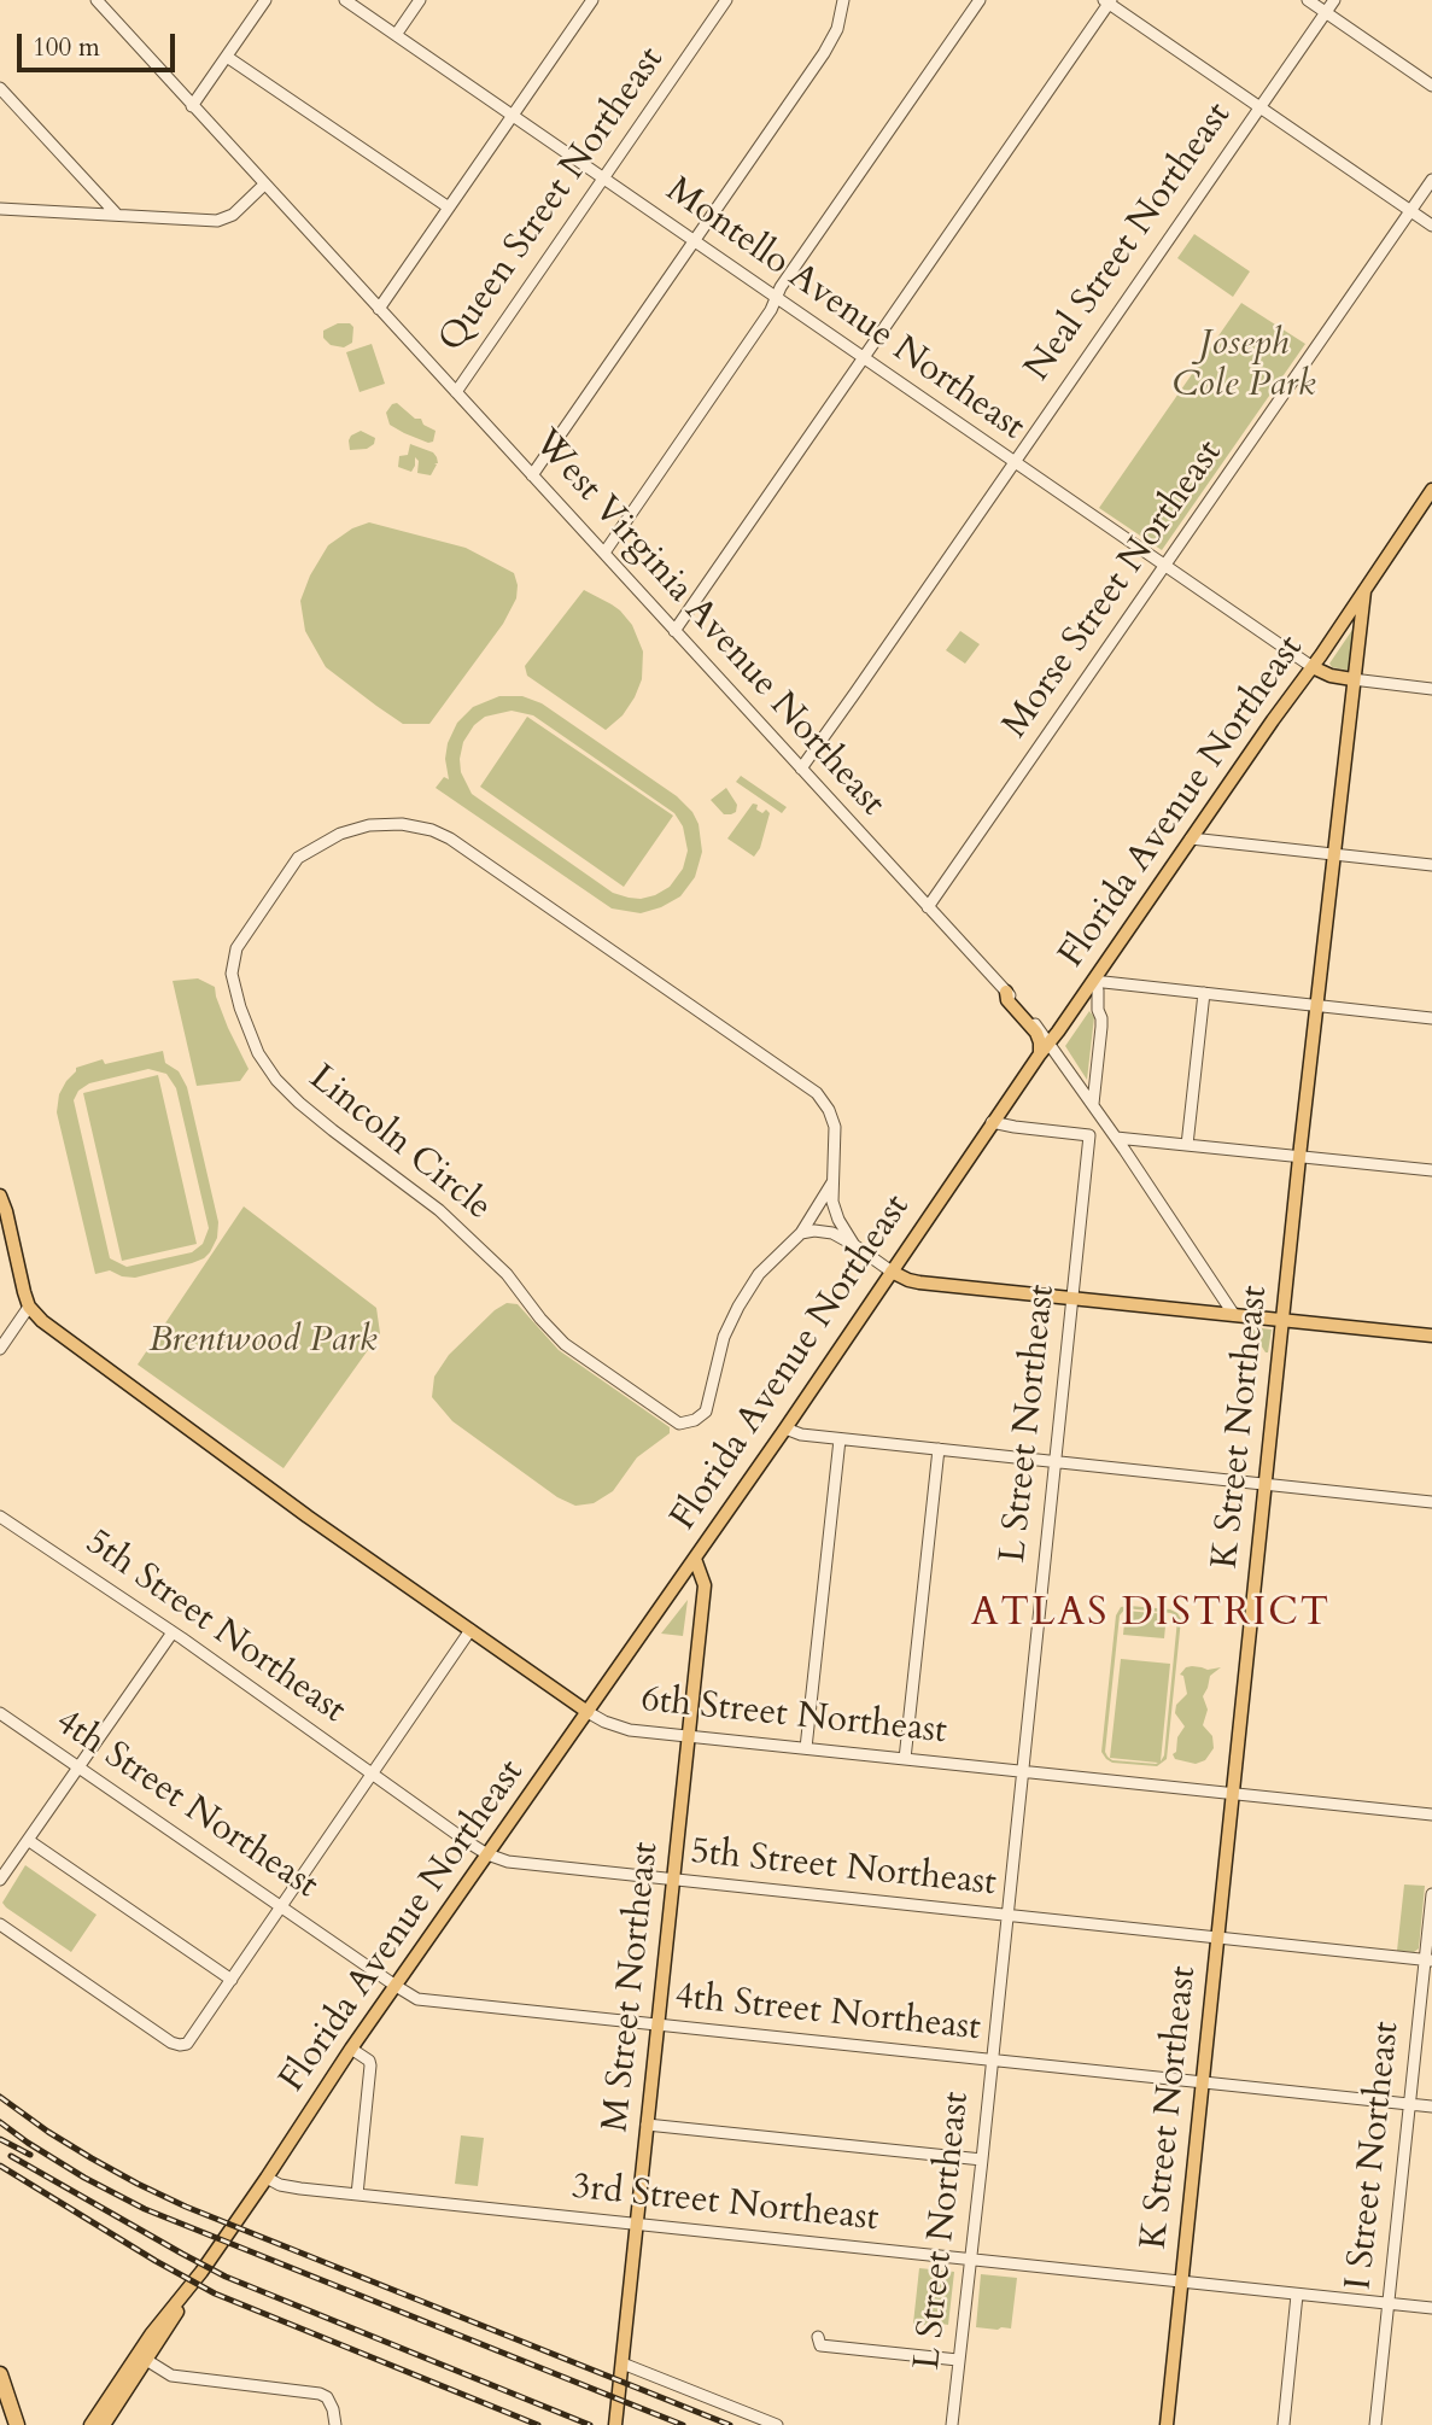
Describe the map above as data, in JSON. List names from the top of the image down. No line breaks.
{"streets":{"main road":["Florida Avenue Northeast","K Street Northeast","6th Street Northeast","M Street Northeast"],"street":["Queen Street Northeast","Neal Street Northeast","Montello Avenue Northeast","Morse Street Northeast","West Virginia Avenue Northeast","Lincoln Circle","L Street Northeast","5th Street Northeast","4th Street Northeast","I Street Northeast","3rd Street Northeast"]},"crossings":[["Queen Street Northeast","Montello Avenue Northeast"],["Queen Street Northeast","West Virginia Avenue Northeast"],["Neal Street Northeast","Montello Avenue Northeast"],["Neal Street Northeast","West Virginia Avenue Northeast"],["Montello Avenue Northeast","Morse Street Northeast"],["Montello Avenue Northeast","Florida Avenue Northeast"],["Morse Street Northeast","West Virginia Avenue Northeast"],["Florida Avenue Northeast","Lincoln Circle"],["Florida Avenue Northeast","L Street Northeast"],["Florida Avenue Northeast","K Street Northeast"],["Florida Avenue Northeast","5th Street Northeast"],["Florida Avenue Northeast","6th Street Northeast"],["Florida Avenue Northeast","4th Street Northeast"],["Florida Avenue Northeast","M Street Northeast"],["Florida Avenue Northeast","3rd Street Northeast"],["L Street Northeast","5th Street Northeast"],["L Street Northeast","6th Street Northeast"],["L Street Northeast","4th Street Northeast"],["L Street Northeast","3rd Street Northeast"],["K Street Northeast","5th Street Northeast"],["K Street Northeast","6th Street Northeast"],["K Street Northeast","4th Street Northeast"],["K Street Northeast","3rd Street Northeast"],["5th Street Northeast","M Street Northeast"],["5th Street Northeast","I Street Northeast"],["6th Street Northeast","M Street Northeast"],["4th Street Northeast","M Street Northeast"],["4th Street Northeast","I Street Northeast"],["M Street Northeast","3rd Street Northeast"],["I Street Northeast","3rd Street Northeast"]],"districts":["ATLAS DISTRICT"],"parks":["Joseph Cole Park","Brentwood Park"],"scale_bar":"100 m"}
